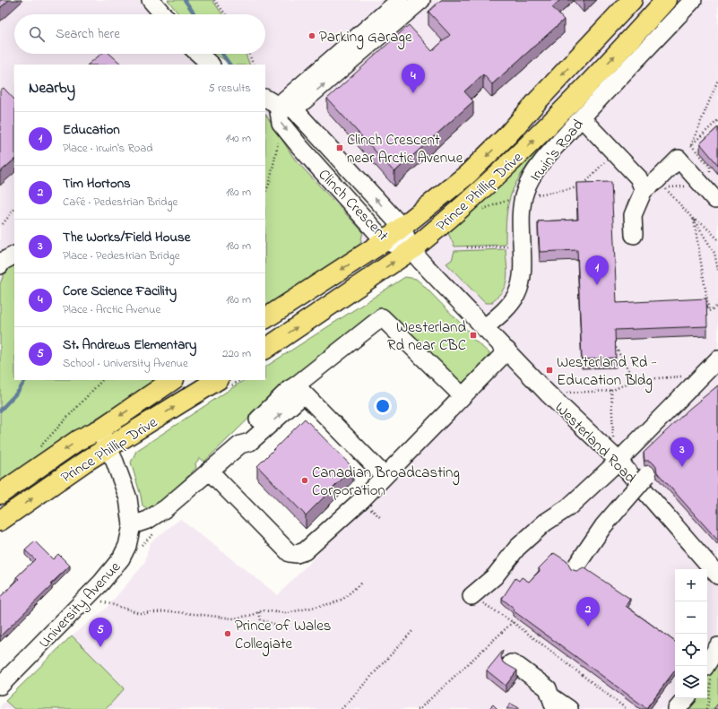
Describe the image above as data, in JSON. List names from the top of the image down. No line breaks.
{"streets":{"main road":["Prince Phillip Drive"],"street":["Irwin's Road","Clinch Crescent","Westerland Road","University Avenue"]},"crossings":[["Irwin's Road","Westerland Road"],["Prince Phillip Drive","Clinch Crescent"],["Prince Phillip Drive","Westerland Road"],["Prince Phillip Drive","University Avenue"],["Clinch Crescent","Westerland Road"]],"places":{"other":["Parking Garage","Canadian Broadcasting Corporation","Prince of Wales Collegiate"],"transit":["Clinch Crescent near Arctic Avenue","Westerland Rd near CBC","Westerland Rd - Education Bldg"]},"page":{"search":"Search here","pins":["4","1","3","2","5"],"heading":["Nearby","5 results"],"list":[{"mark":"1","name":"Education","note":"Place · Irwin's Road","value":"140 m"},{"mark":"2","name":"Tim Hortons","note":"Café · Pedestrian Bridge","value":"180 m"},{"mark":"3","name":"The Works/Field House","note":"Place · Pedestrian Bridge","value":"180 m"},{"mark":"4","name":"Core Science Facility","note":"Place · Arctic Avenue","value":"180 m"},{"mark":"5","name":"St. Andrews Elementary","note":"School · University Avenue","value":"220 m"}],"map_buttons":["+","−"]}}
